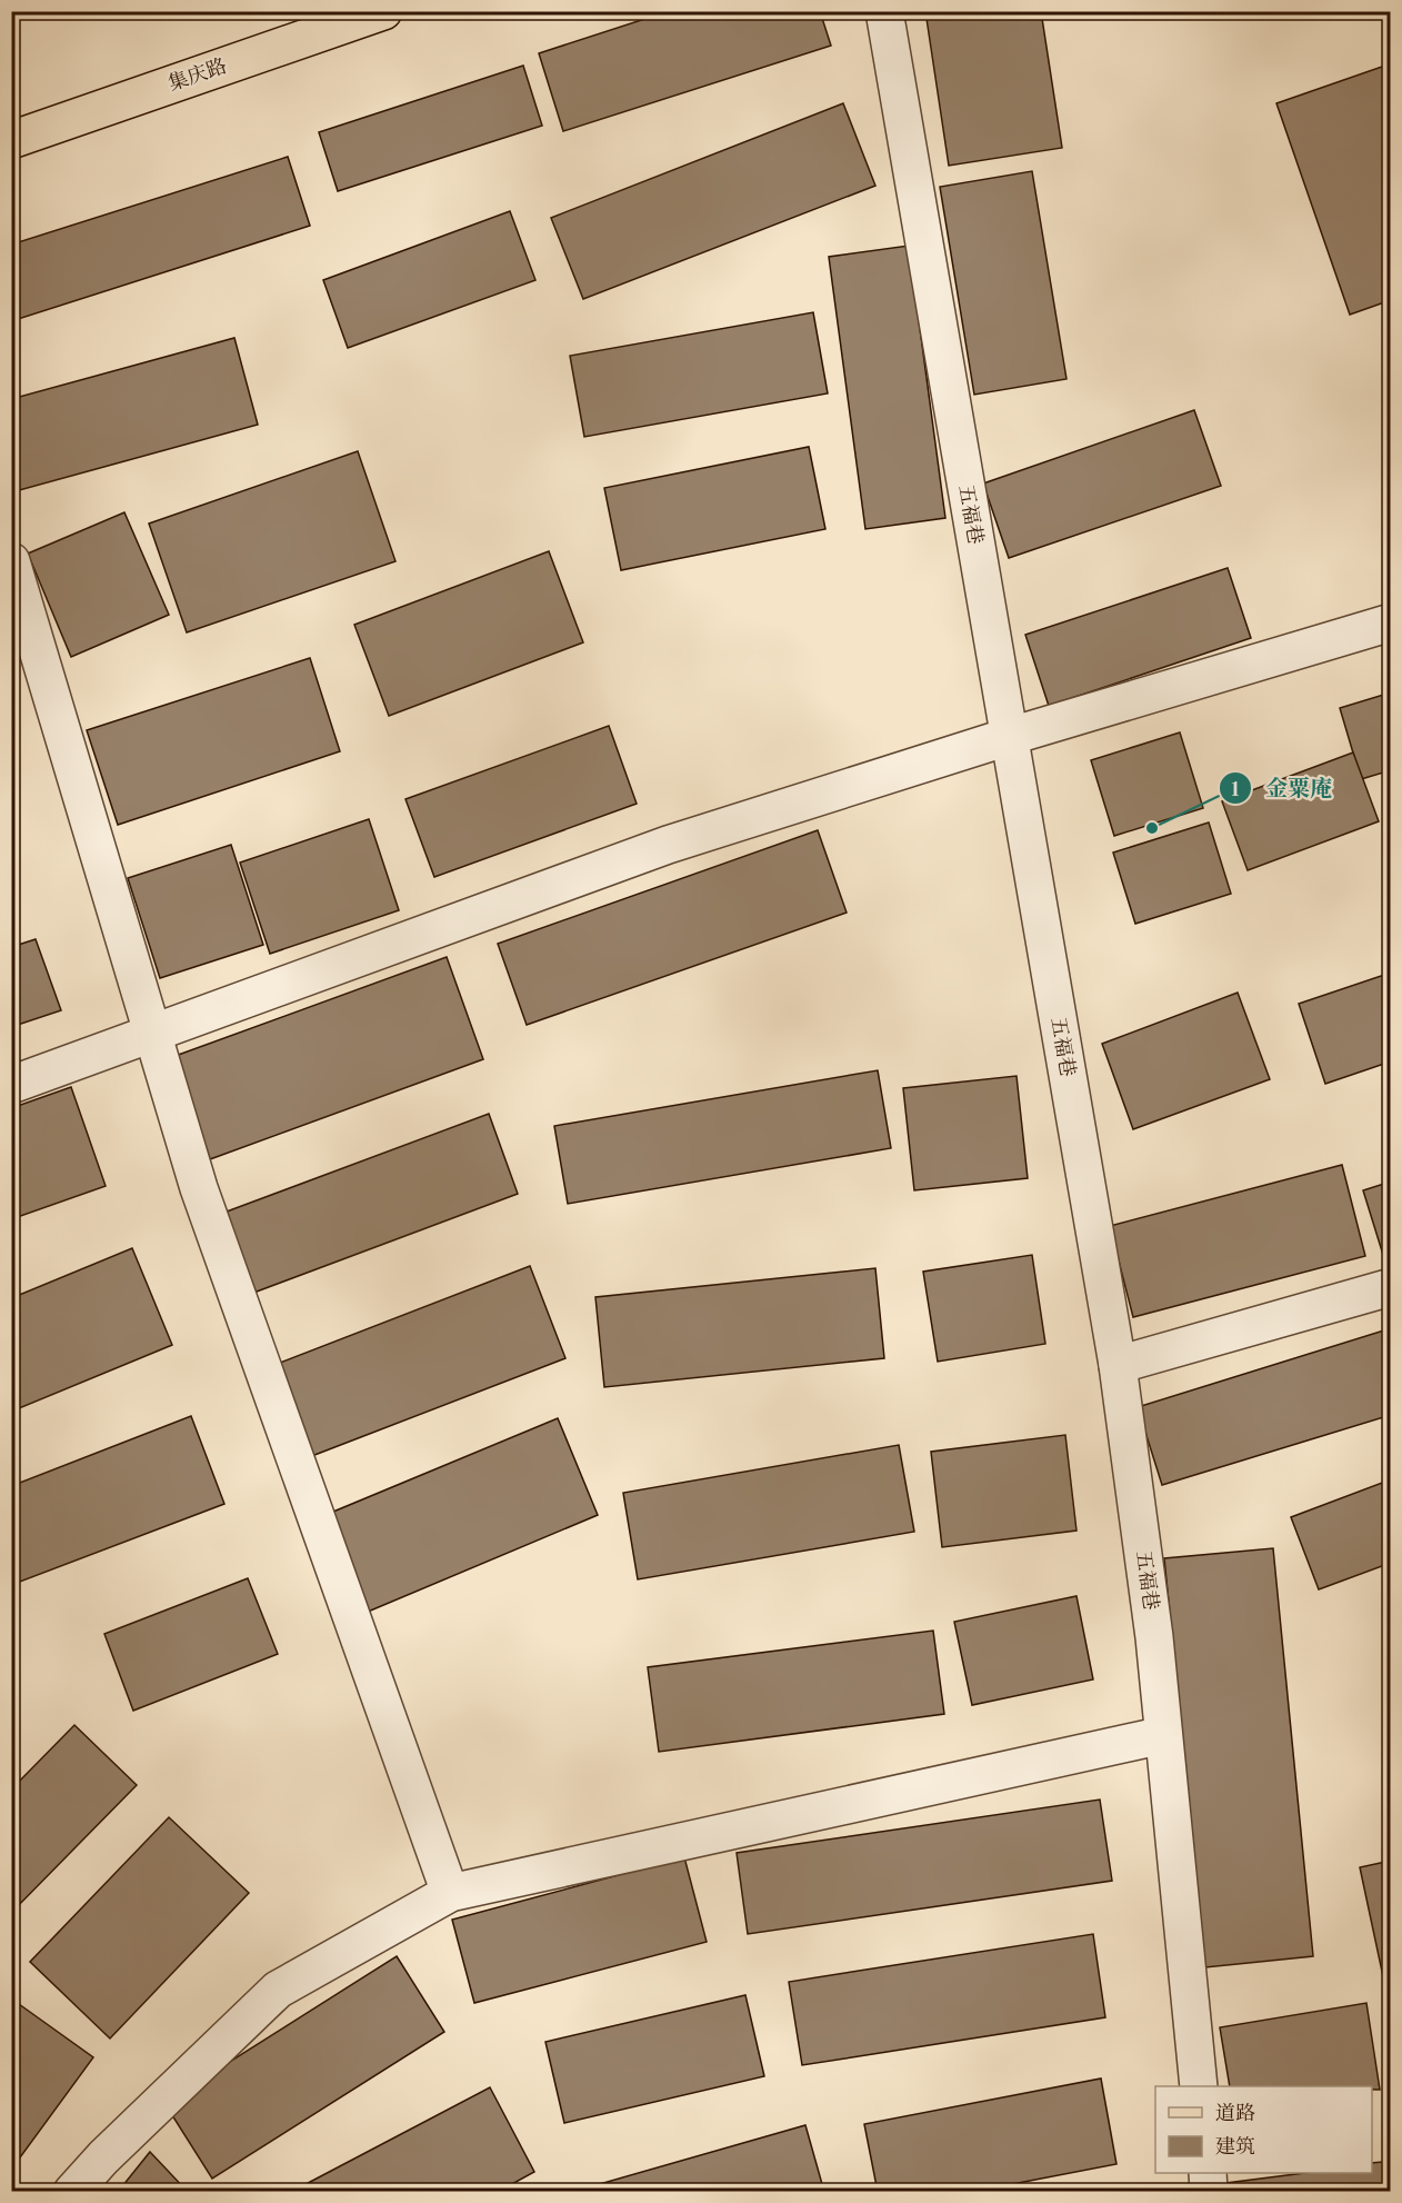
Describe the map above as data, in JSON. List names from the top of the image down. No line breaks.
{"streets":{"main road":["集庆路"],"street":["五福巷"]},"places":["金粟庵"],"legend":["道路","建筑"]}
